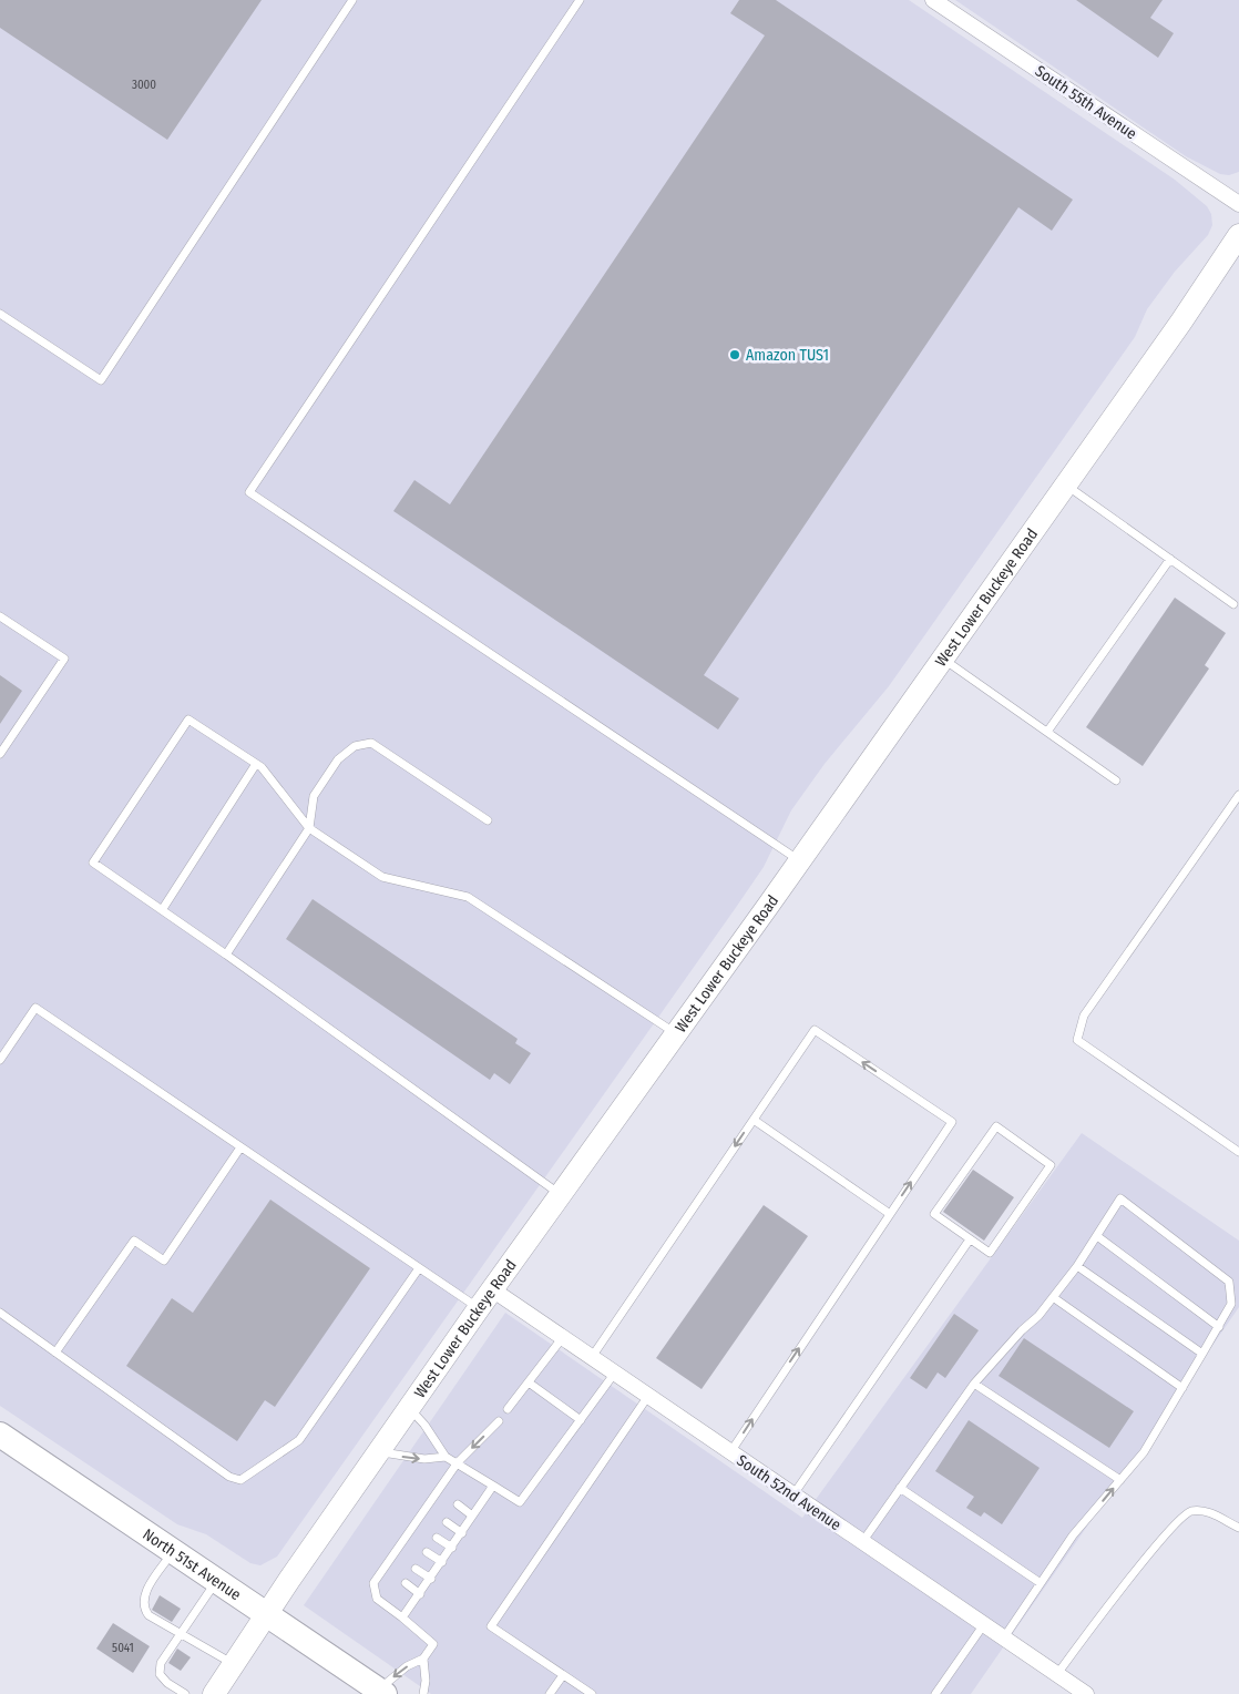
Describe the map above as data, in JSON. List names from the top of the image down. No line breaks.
{"streets":{"main road":["West Lower Buckeye Road","North 51st Avenue"],"street":["South 55th Avenue","South 52nd Avenue"]},"crossings":[["West Lower Buckeye Road","South 52nd Avenue"],["West Lower Buckeye Road","North 51st Avenue"]],"places":["Amazon TUS1"],"house_numbers":["3000","5041"]}
